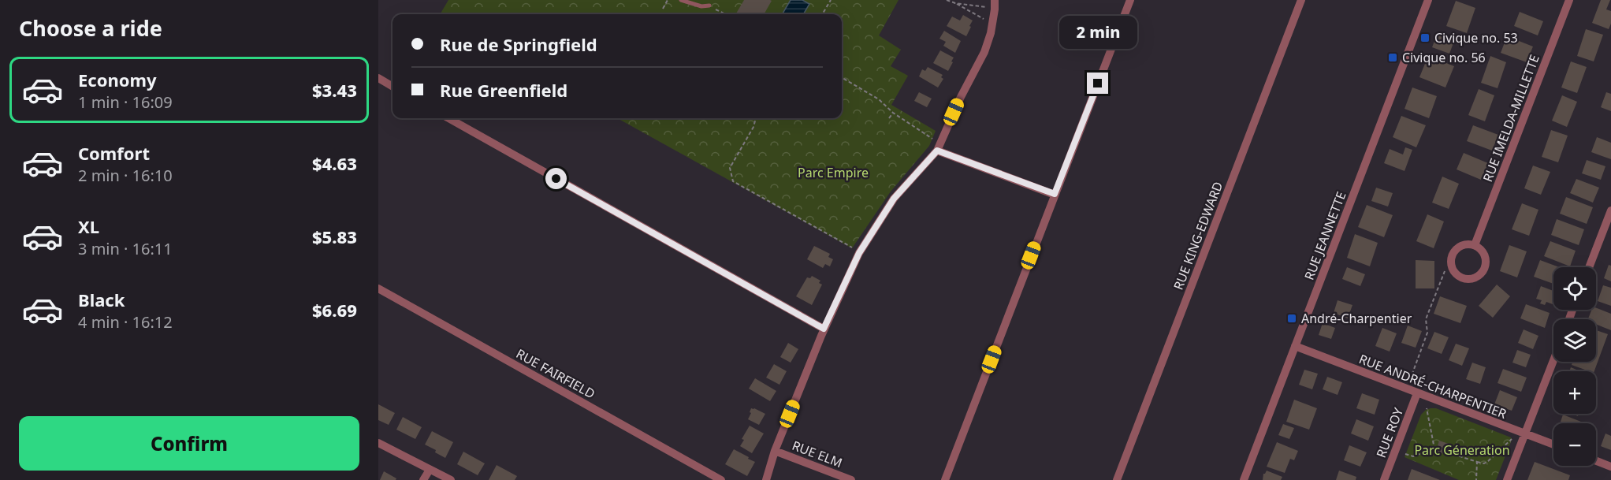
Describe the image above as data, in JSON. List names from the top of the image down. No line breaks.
{"streets":{"street":["RUE IMELDA-MILLETTE","RUE KING-EDWARD","RUE JEANNETTE","RUE FAIRFIELD","RUE ANDRÉ-CHARPENTIER","RUE ROY","RUE ELM"]},"crossings":[["RUE JEANNETTE","RUE ANDRÉ-CHARPENTIER"],["RUE ANDRÉ-CHARPENTIER","RUE ROY"]],"parks":["Parc Empire","Parc Géneration"],"places":{"transit":["Civique no. 53","Civique no. 56","André-Charpentier"]},"page":{"heading":"Choose a ride","banner":["Rue de Springfield","Rue Greenfield"],"bubble":"2 min","list":[{"name":"Economy","note":"1 min · 16:09","value":"$3.43"},{"name":"Comfort","note":"2 min · 16:10","value":"$4.63"},{"name":"XL","note":"3 min · 16:11","value":"$5.83"},{"name":"Black","note":"4 min · 16:12","value":"$6.69"}],"map_buttons":["+","−"],"buttons":"Confirm"}}
